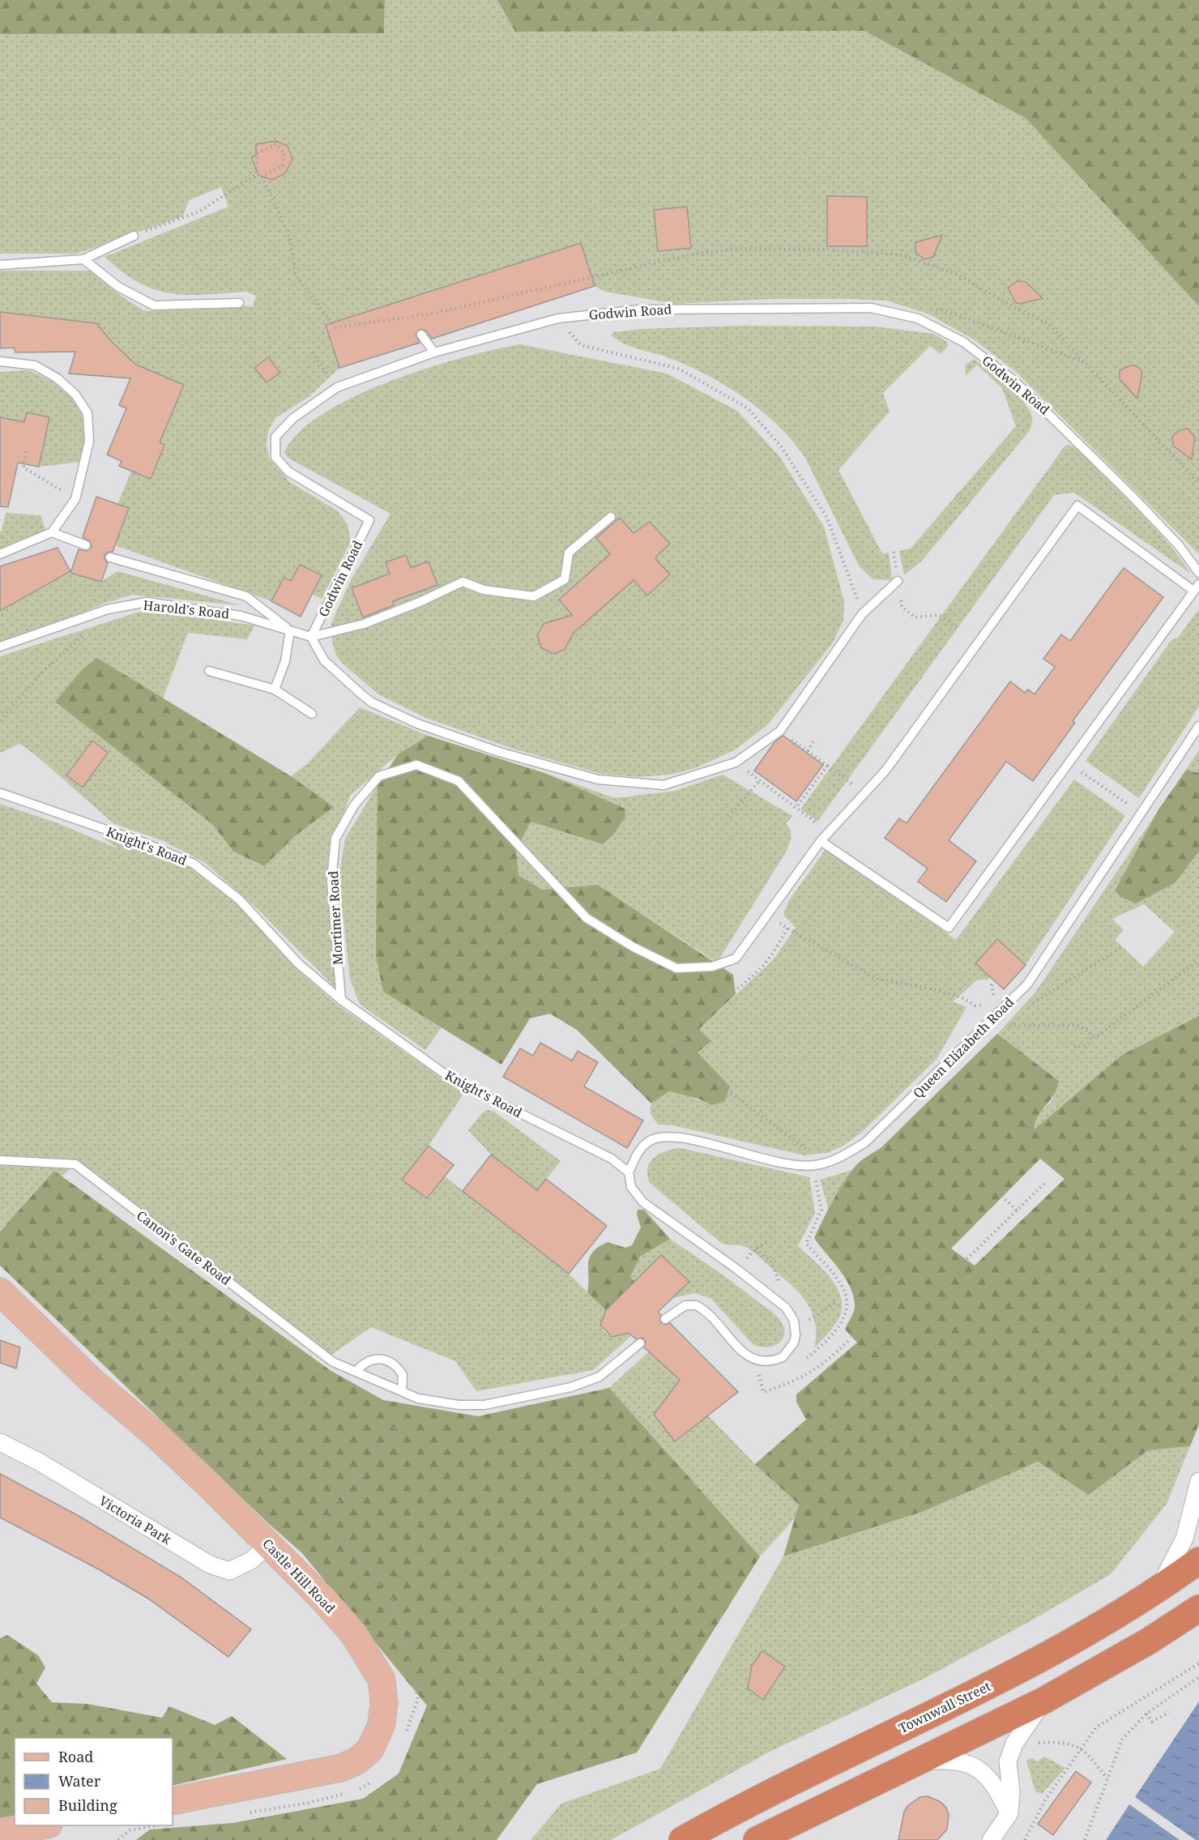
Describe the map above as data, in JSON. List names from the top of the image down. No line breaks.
{"streets":{"highway":["Townwall Street"],"main road":["Castle Hill Road"],"street":["Victoria Park"],"lane":["Godwin Road","Harold's Road","Knight's Road","Mortimer Road","Queen Elizabeth Road","Canon's Gate Road"]},"crossings":[["Knight's Road","Mortimer Road"],["Knight's Road","Queen Elizabeth Road"],["Victoria Park","Castle Hill Road"]],"legend":["Road","Water","Building"]}
